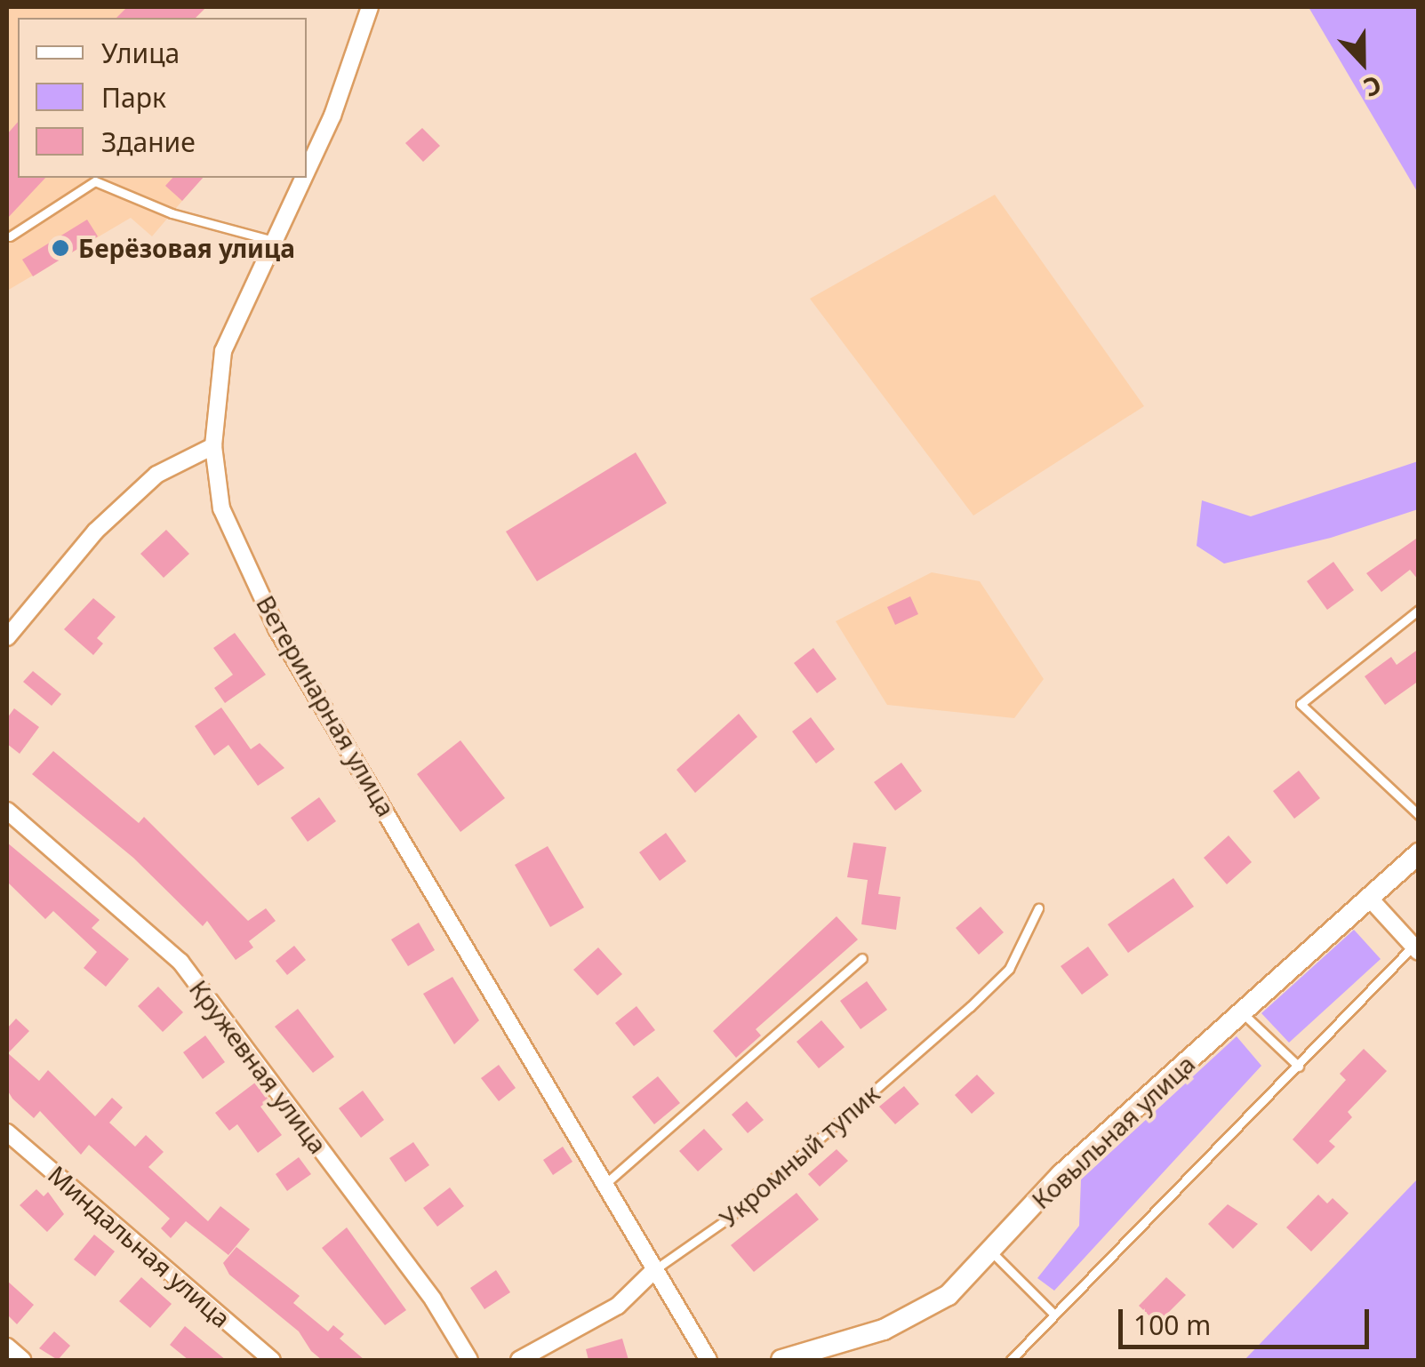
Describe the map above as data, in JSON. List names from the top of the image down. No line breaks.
{"streets":{"street":["Ветеринарная улица","Кружевная улица","Ковыльная улица","Укромный тупик","Миндальная улица"]},"crossings":[["Ветеринарная улица","Укромный тупик"]],"places":["Берёзовая улица"],"legend":["Улица","Парк","Здание"],"scale_bar":"100 m","north":"bottom"}
